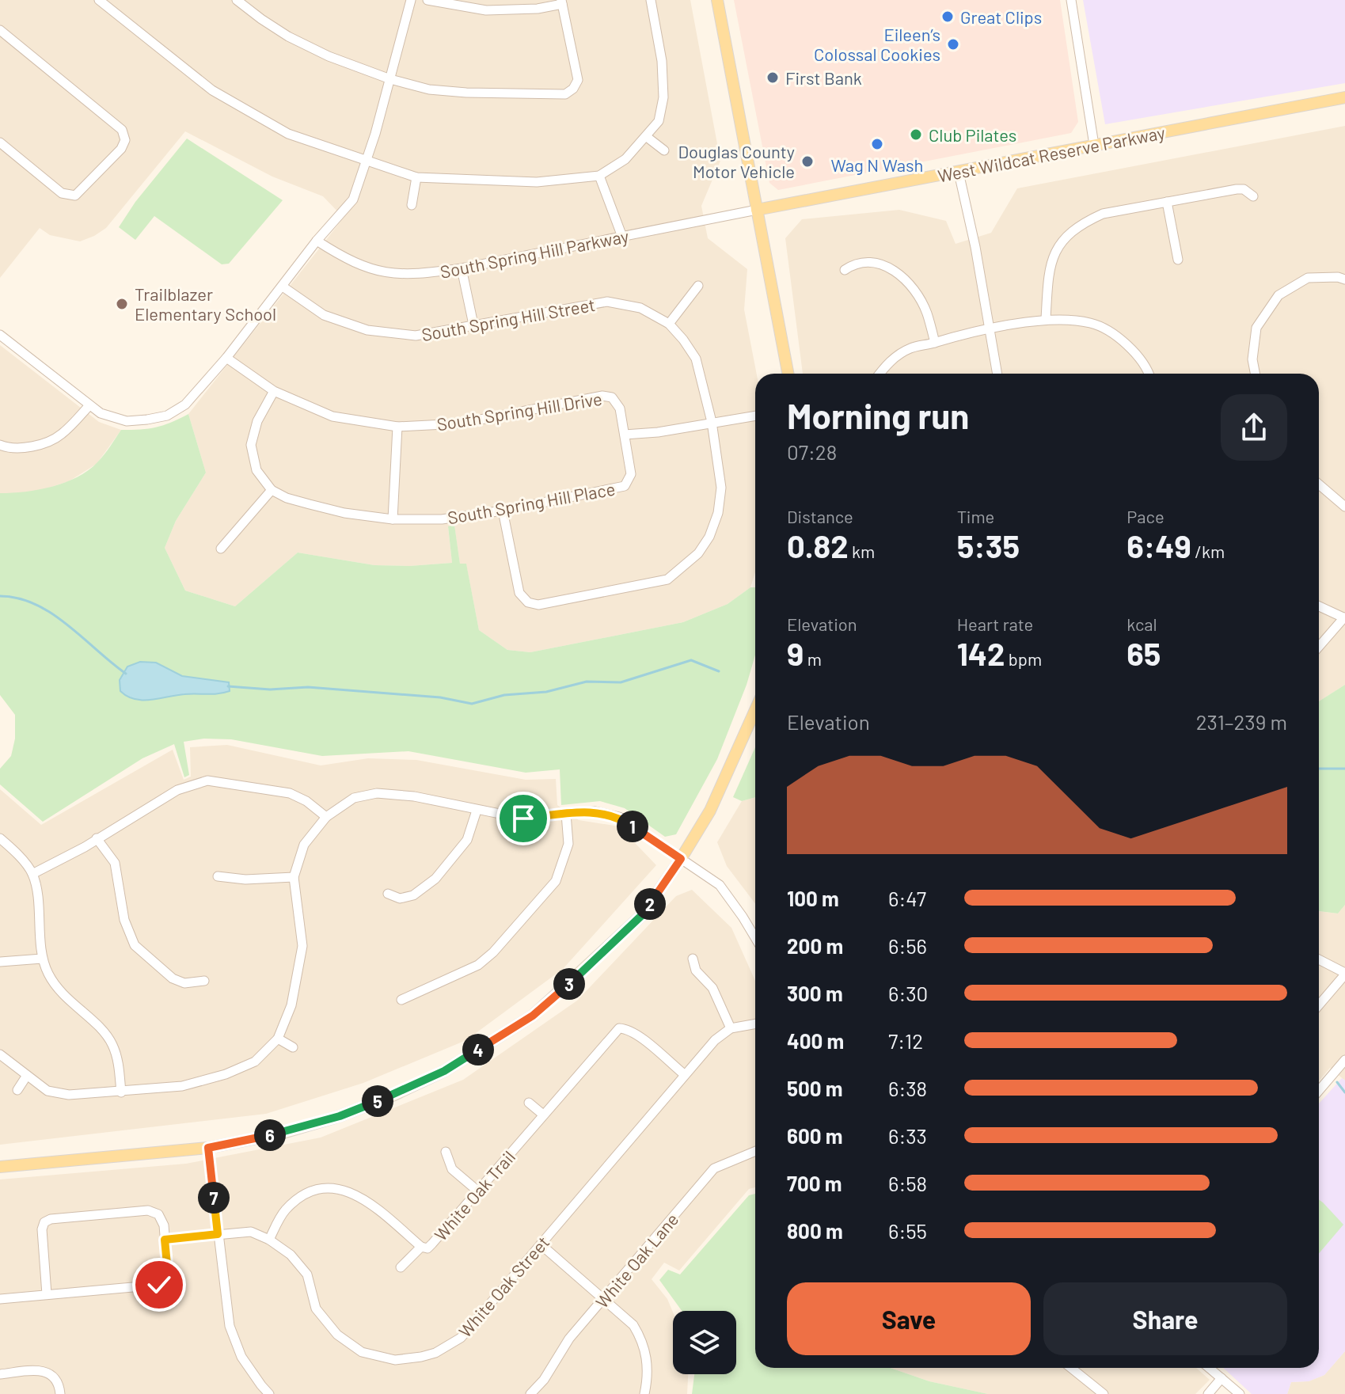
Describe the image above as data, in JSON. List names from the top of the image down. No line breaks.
{"streets":{"main road":["West Wildcat Reserve Parkway"],"street":["South Spring Hill Parkway","South Spring Hill Street","South Spring Hill Drive","South Spring Hill Place","White Oak Trail","White Oak Lane","White Oak Street"]},"crossings":[["West Wildcat Reserve Parkway","South Spring Hill Parkway"],["South Spring Hill Street","South Spring Hill Place"],["South Spring Hill Drive","South Spring Hill Place"],["White Oak Trail","White Oak Street"]],"places":["Great Clips","Eileen’s Colossal Cookies","First Bank","Club Pilates","Wag N Wash","Douglas County Motor Vehicle","Trailblazer Elementary School"],"page":{"heading":["Morning run","07:28"],"stats":[["Distance","0.82 km"],["Time","5:35"],["Pace","6:49 /km"],["Elevation","9 m"],["Heart rate","142 bpm"],["kcal","65"]],"chart":["Elevation","231–239 m"],"pins":["1","2","3","4","5","6","7"],"list":[{"name":"100 m","note":"6:47"},{"name":"200 m","note":"6:56"},{"name":"300 m","note":"6:30"},{"name":"400 m","note":"7:12"},{"name":"500 m","note":"6:38"},{"name":"600 m","note":"6:33"},{"name":"700 m","note":"6:58"},{"name":"800 m","note":"6:55"}],"buttons":["Save","Share"]}}
